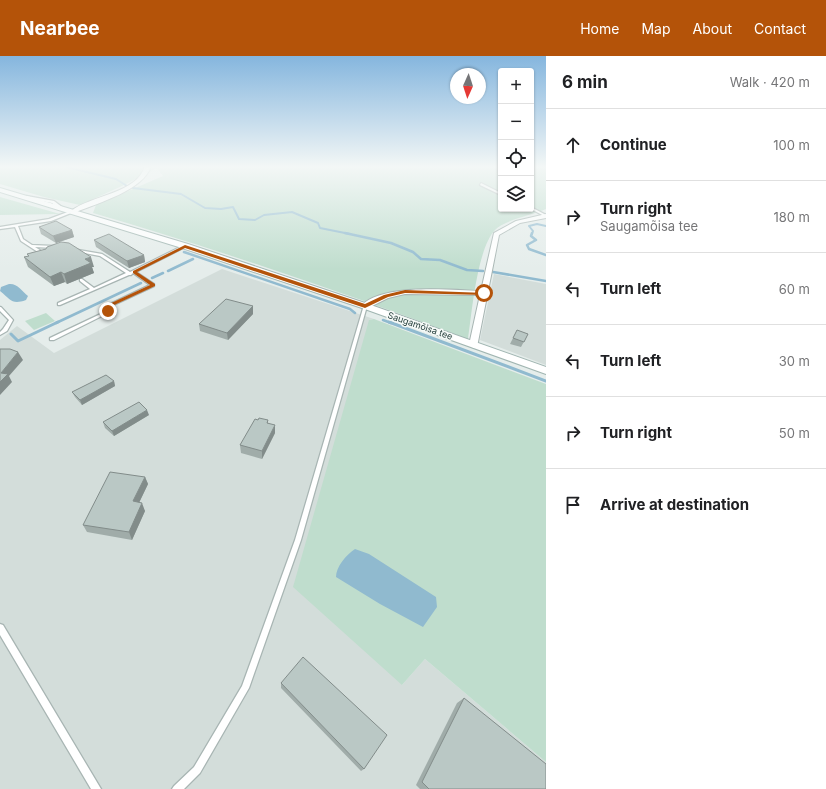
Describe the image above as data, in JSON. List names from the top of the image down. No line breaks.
{"streets":{"street":["Saugamõisa tee"]},"north":"bottom","page":{"header":"Nearbee","nav":["Home","Map","About","Contact"],"heading":["6 min","Walk · 420 m"],"map_buttons":["+","−"],"list":[["Continue","100 m"],["Turn right","Saugamõisa tee","180 m"],["Turn left","60 m"],["Turn left","30 m"],["Turn right","50 m"],"Arrive at destination"]}}
